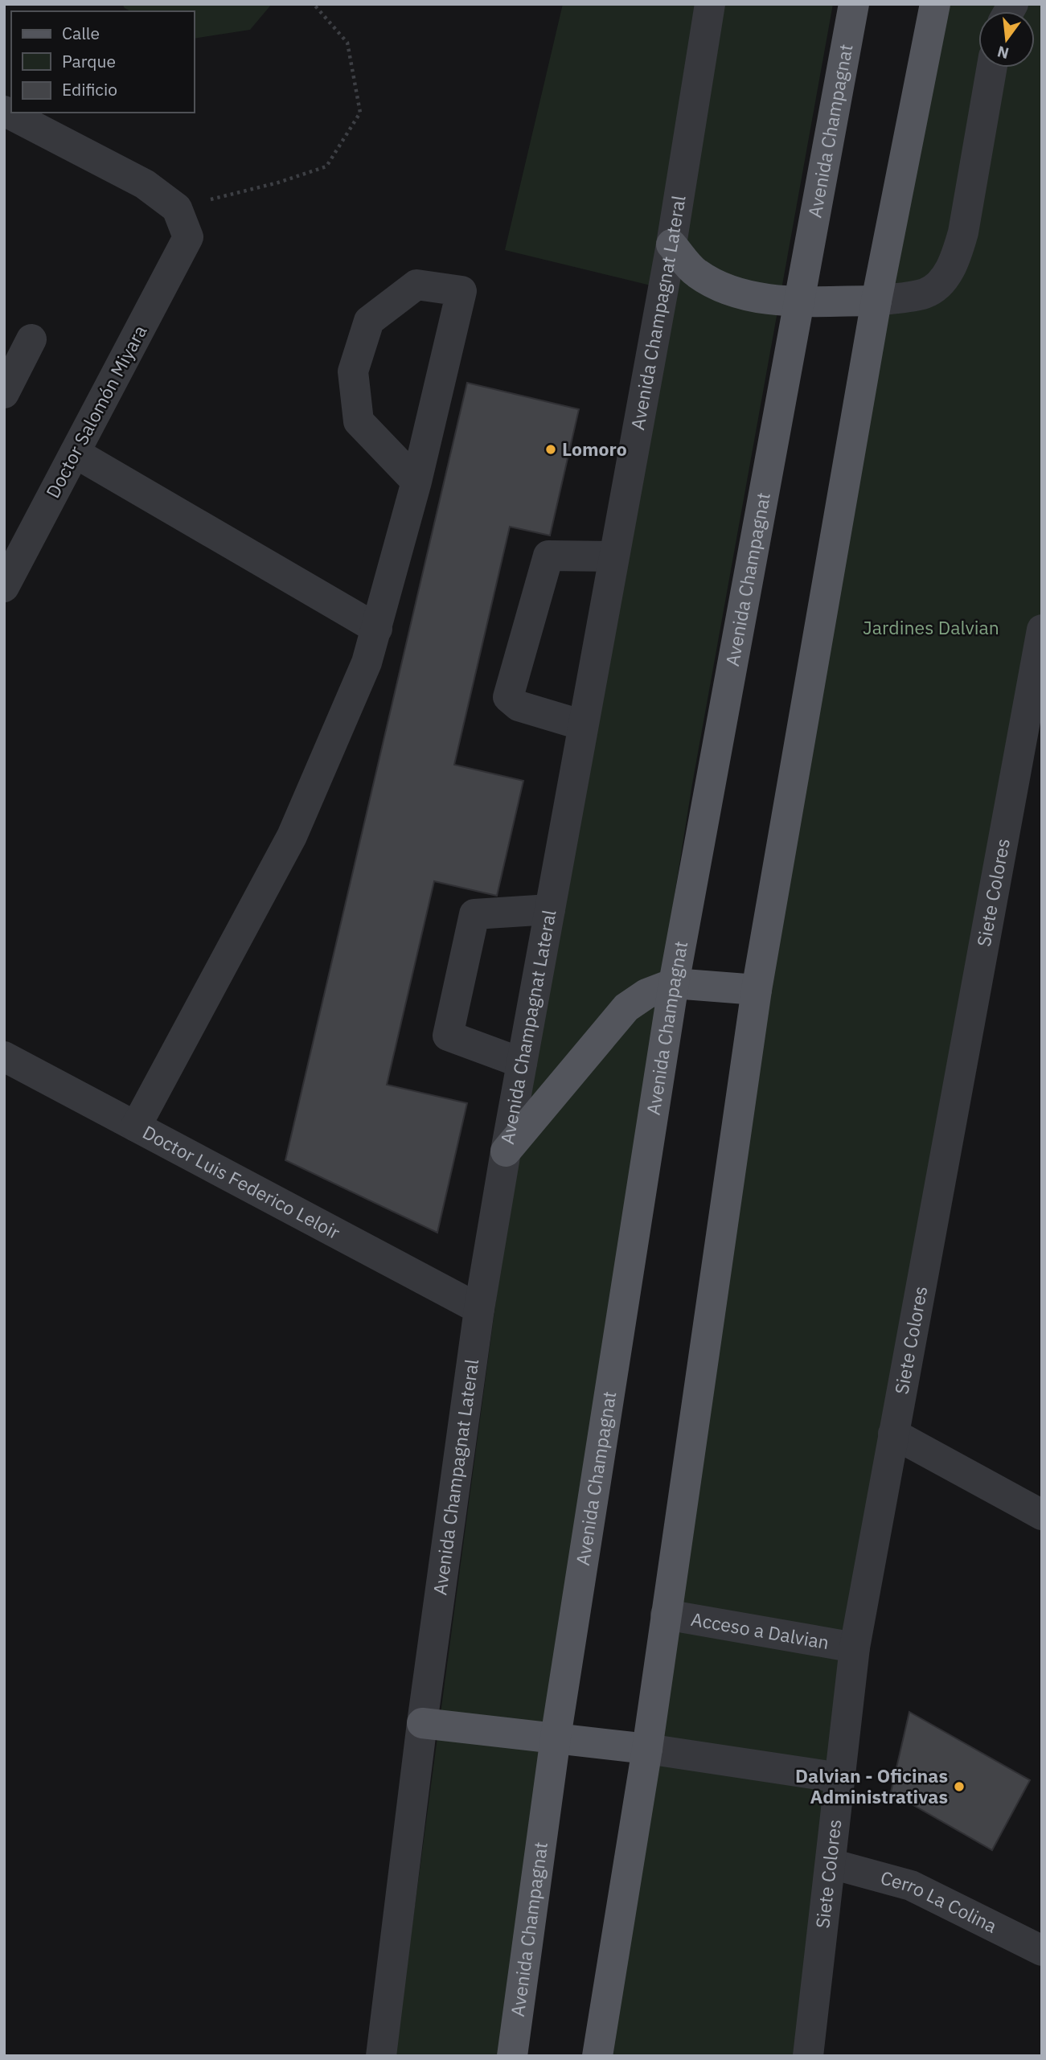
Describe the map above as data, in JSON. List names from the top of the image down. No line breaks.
{"streets":{"main road":["Avenida Champagnat"],"street":["Avenida Champagnat Lateral","Doctor Salomón Miyara","Siete Colores","Doctor Luis Federico Leloir","Acceso a Dalvian","Cerro La Colina"]},"crossings":[["Avenida Champagnat Lateral","Doctor Luis Federico Leloir"],["Siete Colores","Acceso a Dalvian"],["Siete Colores","Cerro La Colina"]],"parks":["Jardines Dalvian"],"places":["Lomoro","Dalvian - Oficinas Administrativas"],"legend":["Calle","Parque","Edificio"],"north":"bottom"}
